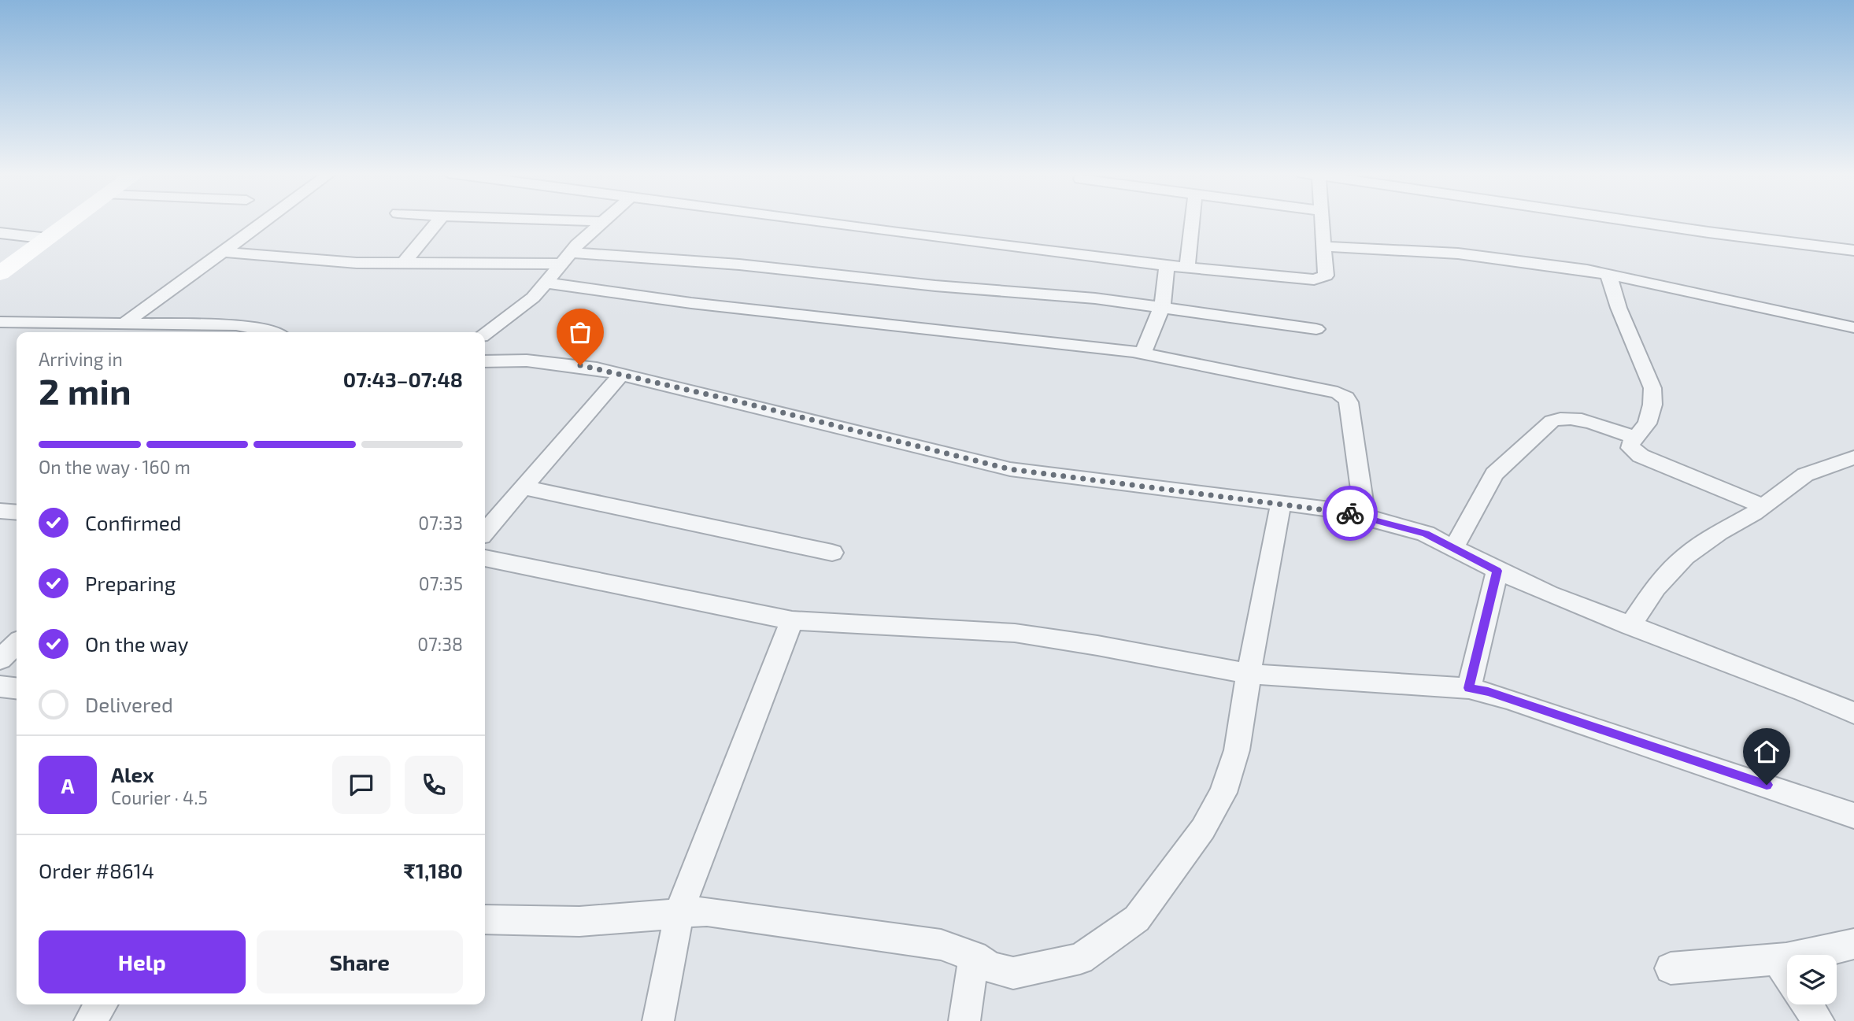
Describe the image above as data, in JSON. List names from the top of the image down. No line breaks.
{"page":{"heading":["2 min","Arriving in","07:43–07:48"],"panel":["Alex","Courier · 4.5","Order #8614","₹1,180"],"bar":"On the way · 160 m","list":[["Confirmed","07:33"],["Preparing","07:35"],["On the way","07:38"],"Delivered"],"round":"A","buttons":["Help","Share"]}}
